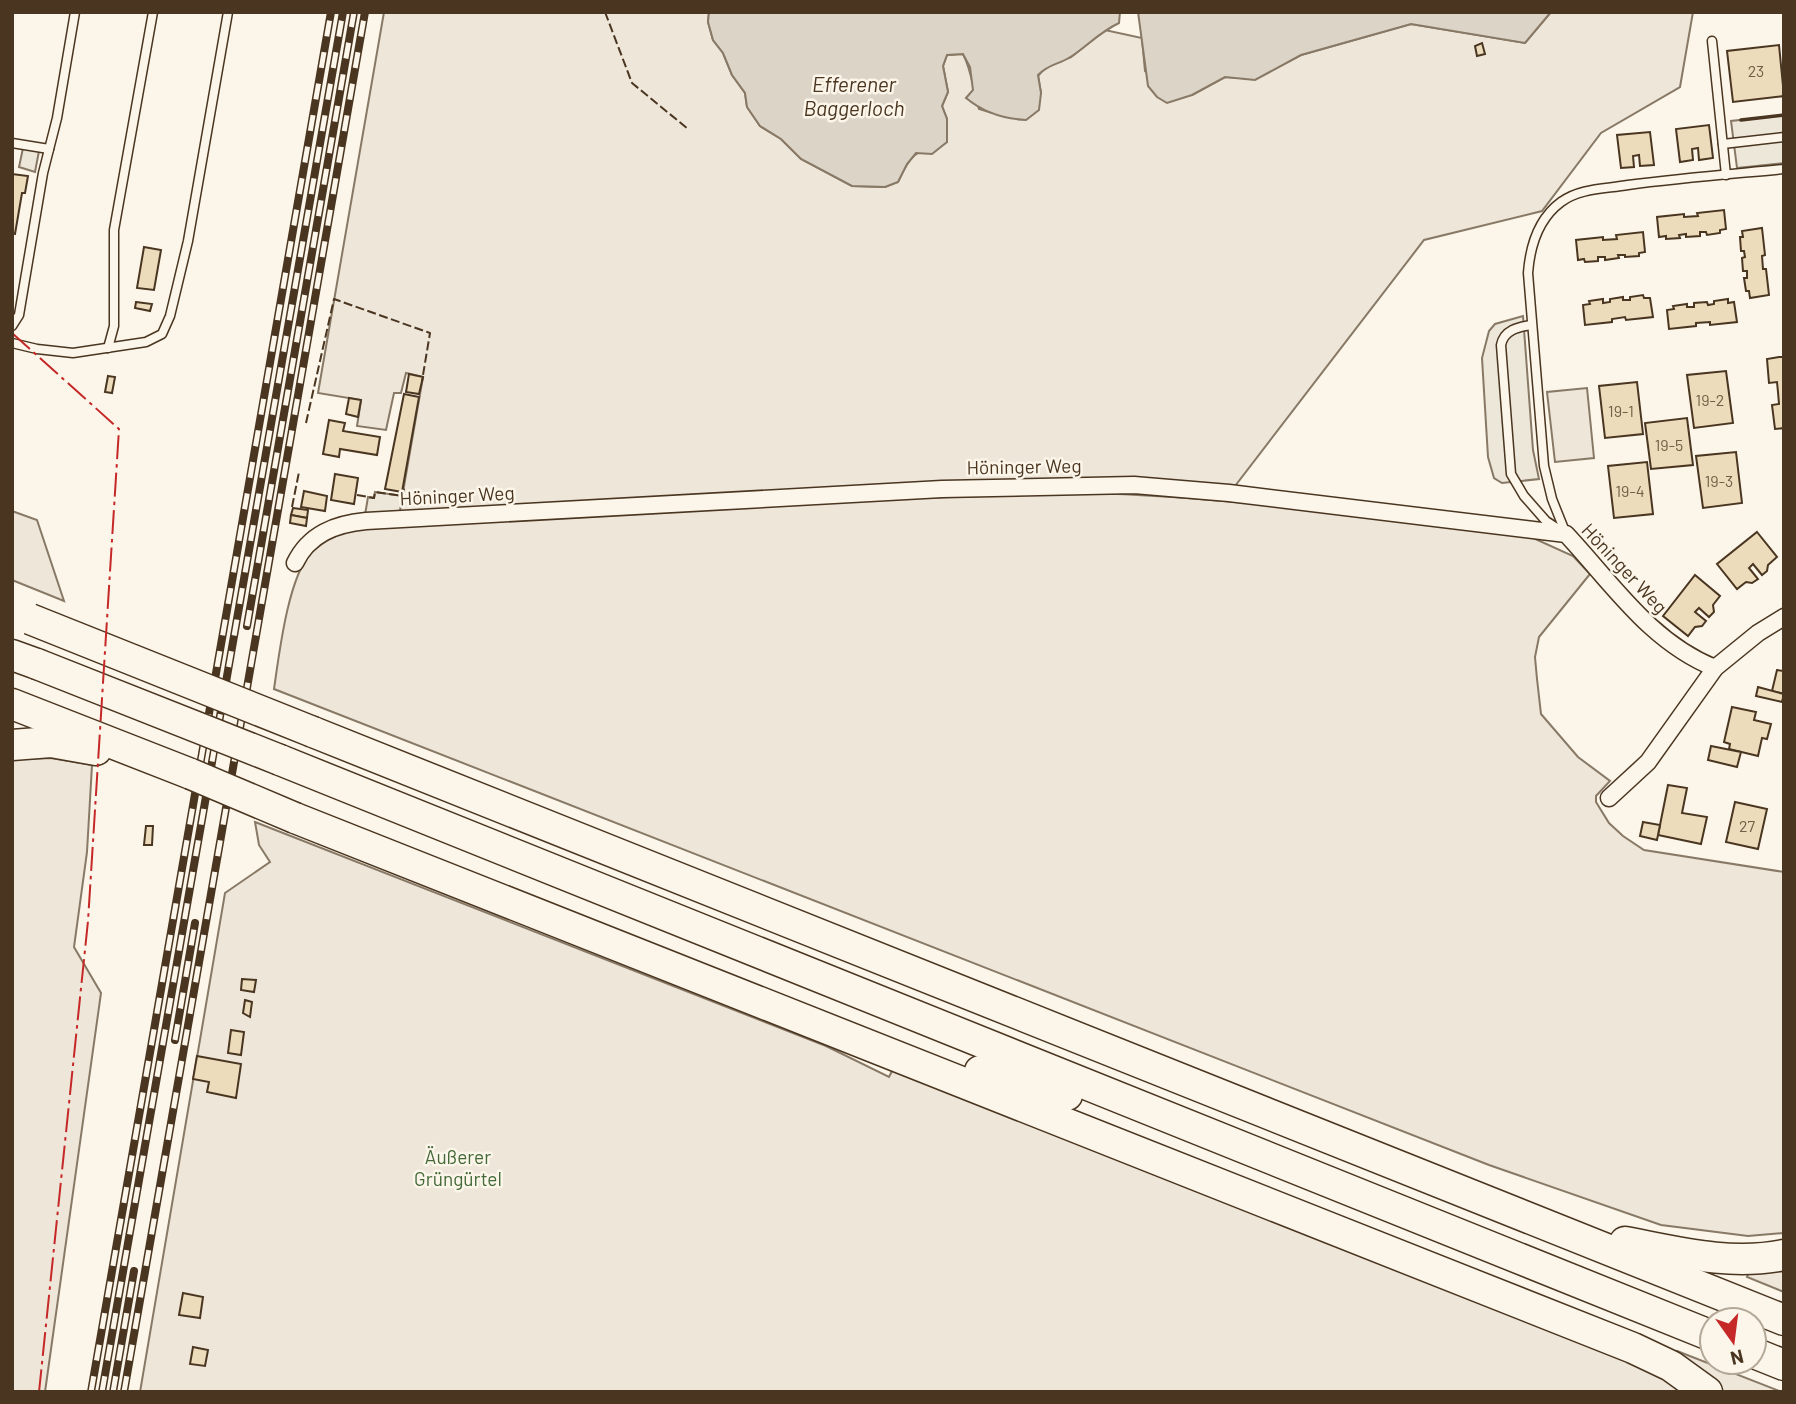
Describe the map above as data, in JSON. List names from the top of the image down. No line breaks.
{"streets":{"street":["Höninger Weg"]},"water":["Efferener Baggerloch"],"parks":["Äußerer Grüngürtel"],"house_numbers":["23","19-2","19-1","19-5","19-3","19-4","27"],"north":"bottom"}
